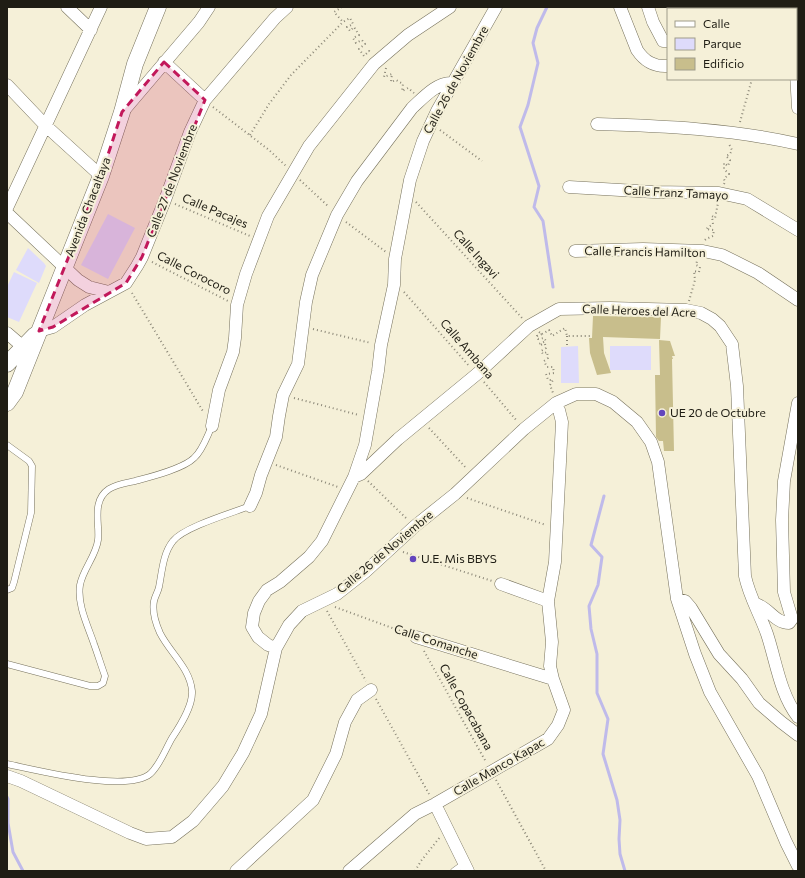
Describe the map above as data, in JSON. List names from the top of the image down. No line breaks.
{"streets":{"street":["Calle 26 de Noviembre","Calle 27 de Noviembre","Calle Franz Tamayo","Avenida Chacaltaya","Calle Francis Hamilton","Calle Heroes del Acre","Calle Comanche","Calle Manco Kapac"],"path":["Calle Pacajes","Calle Ingavi","Calle Corocoro","Calle Ambana","Calle Copacabana"]},"crossings":[["Calle 26 de Noviembre","Calle Ingavi"],["Calle 26 de Noviembre","Calle Heroes del Acre"],["Calle 26 de Noviembre","Calle Ambana"],["Calle 26 de Noviembre","Calle Comanche"],["Calle 26 de Noviembre","Calle Manco Kapac"],["Calle 27 de Noviembre","Avenida Chacaltaya"],["Calle 27 de Noviembre","Calle Pacajes"],["Calle 27 de Noviembre","Calle Corocoro"],["Calle Ingavi","Calle Heroes del Acre"],["Calle Heroes del Acre","Calle Ambana"],["Calle Comanche","Calle Copacabana"],["Calle Comanche","Calle Manco Kapac"],["Calle Copacabana","Calle Manco Kapac"]],"places":["UE 20 de Octubre","U.E. Mis BBYS"],"legend":["Calle","Parque","Edificio"]}
